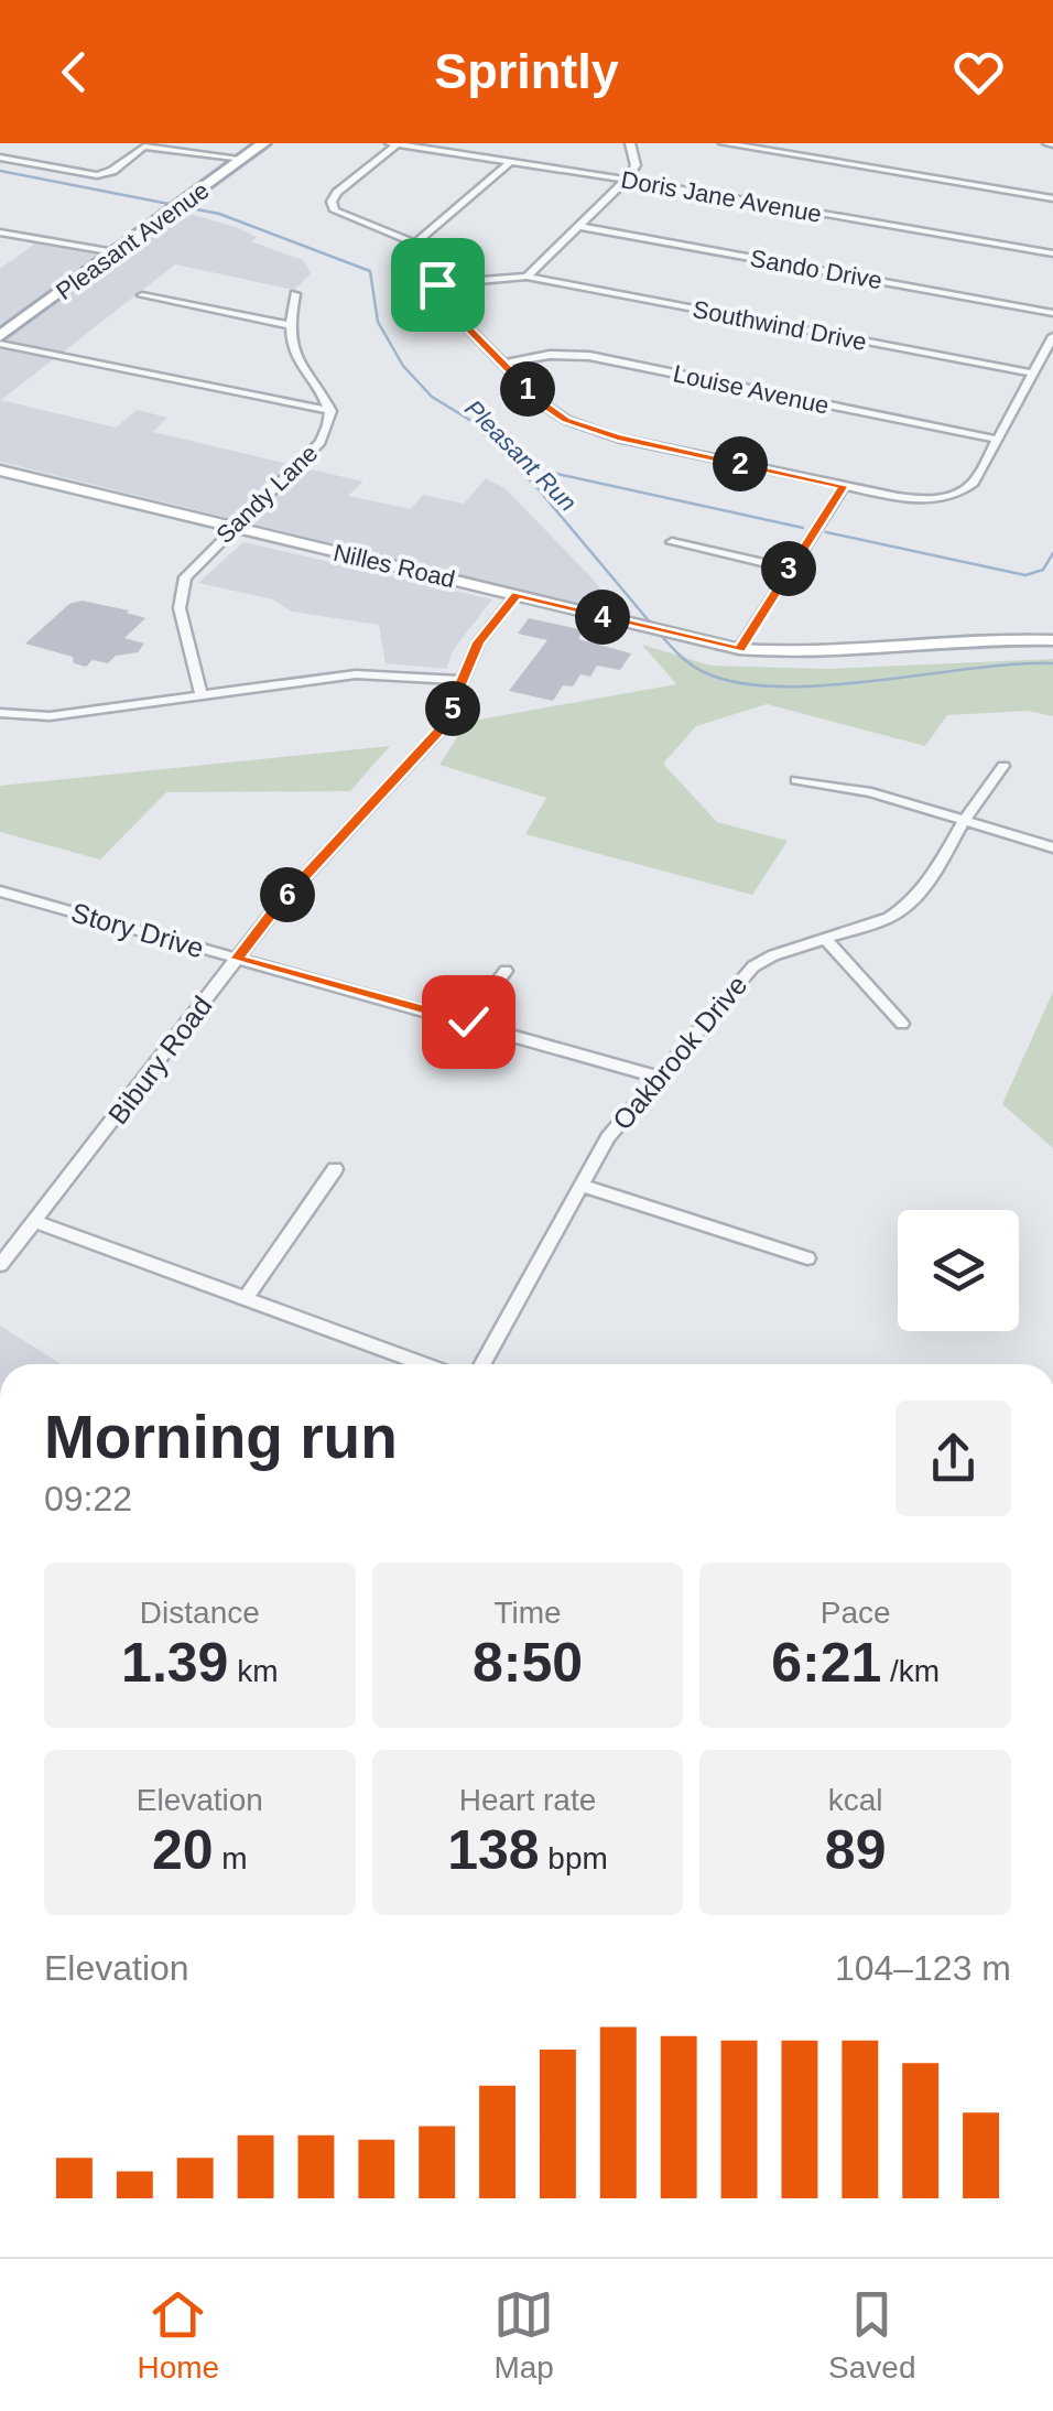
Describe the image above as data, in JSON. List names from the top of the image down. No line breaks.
{"streets":{"main road":["Pleasant Avenue"],"street":["Doris Jane Avenue","Sando Drive","Southwind Drive","Louise Avenue","Sandy Lane","Nilles Road","Story Drive","Oakbrook Drive","Bibury Road"]},"crossings":[["Sandy Lane","Nilles Road"],["Nilles Road","Bibury Road"],["Story Drive","Oakbrook Drive"],["Story Drive","Bibury Road"]],"water":["Pleasant Run"],"page":{"header":"Sprintly","pins":["1","2","3","4","5","6"],"heading":["Morning run","09:22"],"stats":[["Distance","1.39 km"],["Time","8:50"],["Pace","6:21 /km"],["Elevation","20 m"],["Heart rate","138 bpm"],["kcal","89"]],"chart":["Elevation","104–123 m"],"tabs":["Home","Map","Saved"]}}
